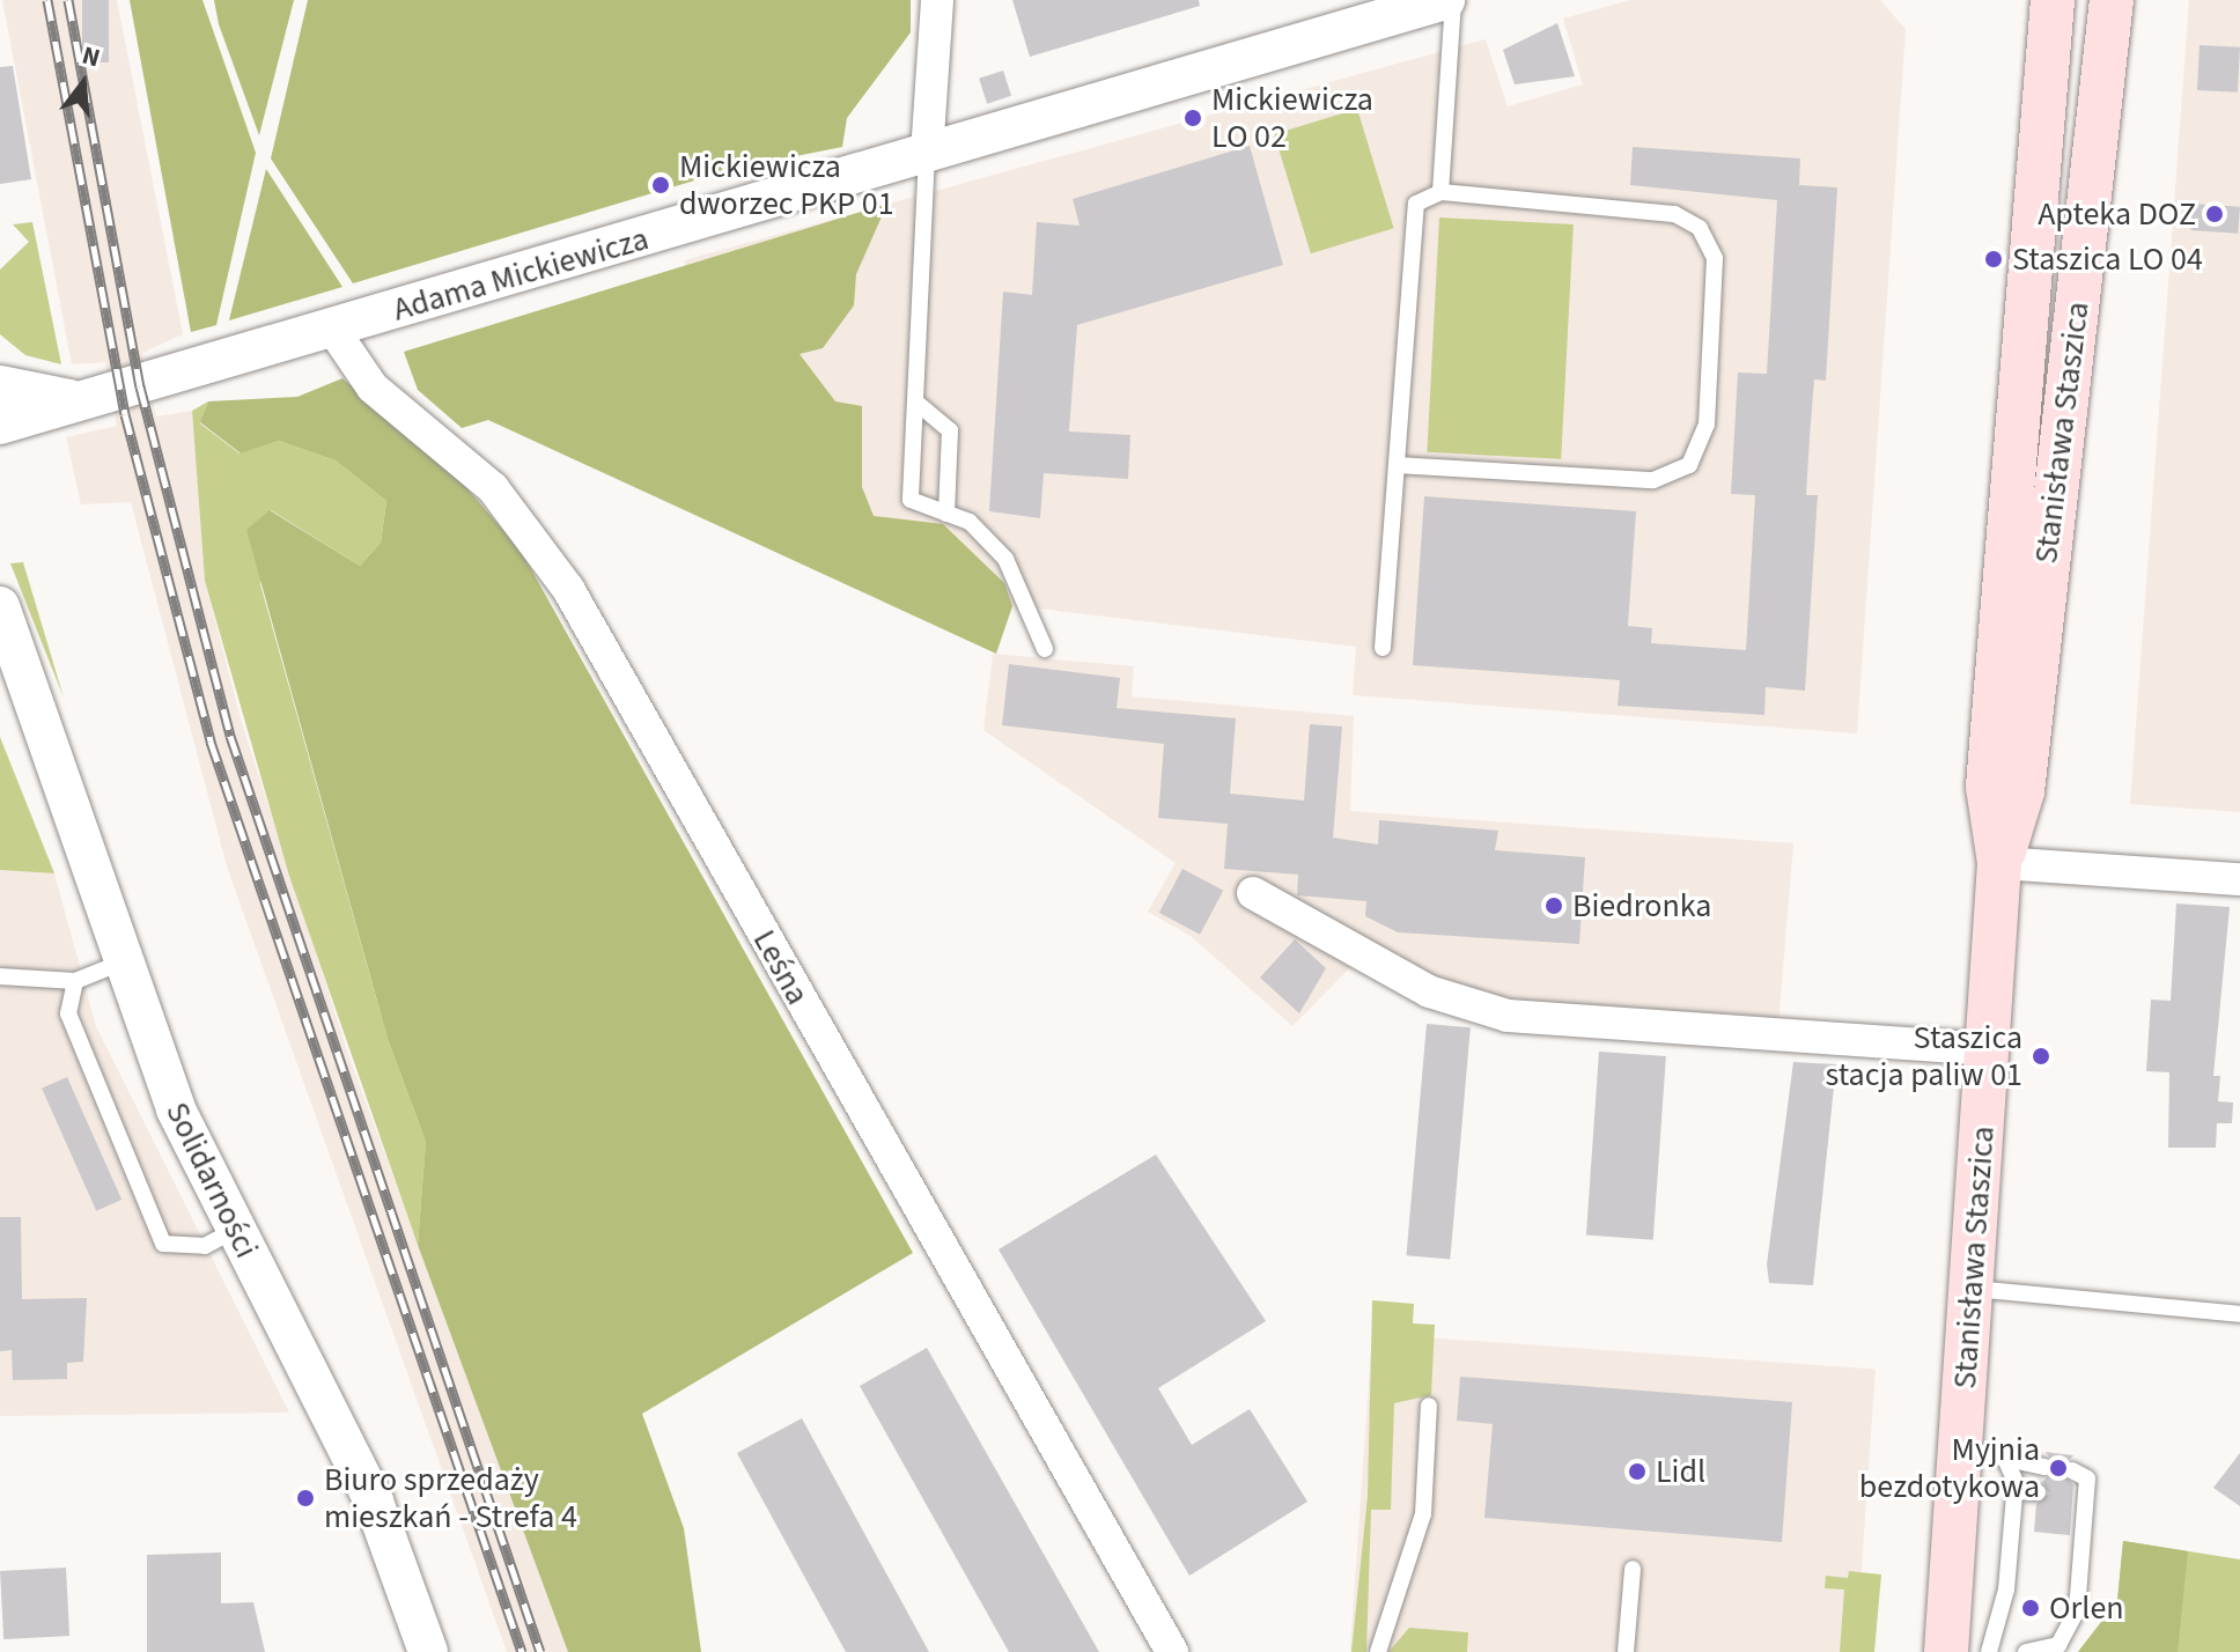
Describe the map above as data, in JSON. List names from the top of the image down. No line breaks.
{"streets":{"main road":["Stanisława Staszica"],"street":["Adama Mickiewicza","Leśna","Solidarności"]},"crossings":[["Adama Mickiewicza","Leśna"]],"places":["Mickiewicza LO 02","Mickiewicza dworzec PKP 01","Apteka DOZ","Staszica LO 04","Biedronka","Staszica stacja paliw 01","Myjnia bezdotykowa","Lidl","Biuro sprzedaży mieszkań - Strefa 4","Orlen"],"north":"top"}
